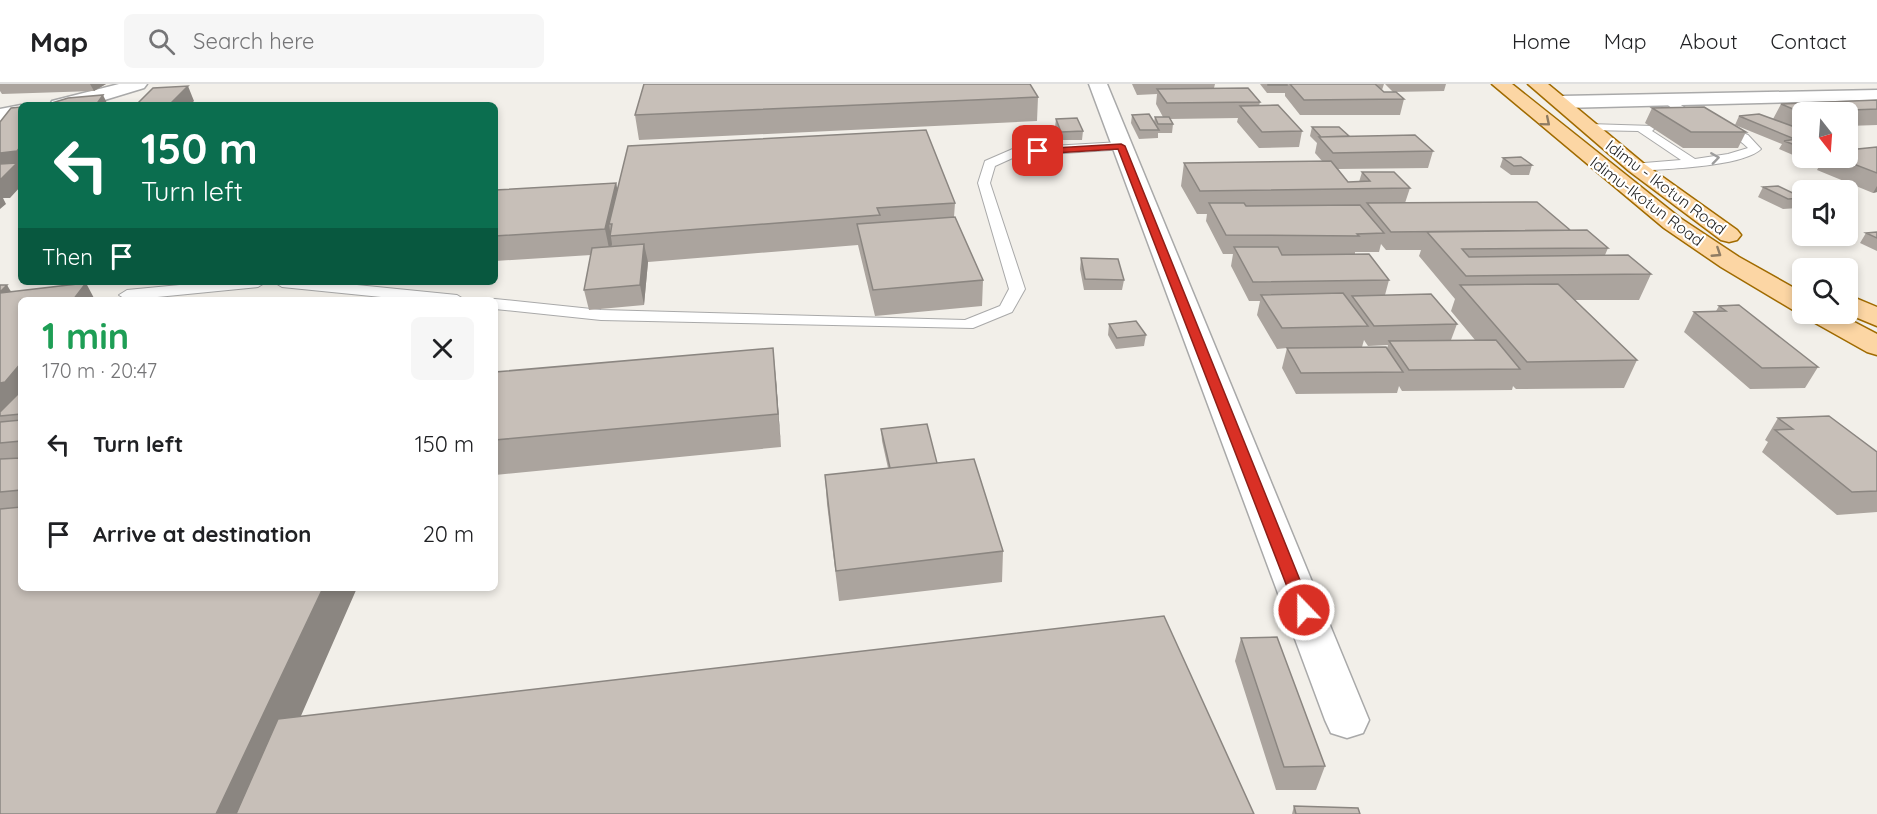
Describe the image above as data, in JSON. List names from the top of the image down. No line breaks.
{"streets":{"main road":["Idimu - Ikotun Road","Idimu-Ikotun Road"]},"one_way":["Idimu-Ikotun Road"],"north":"bottom","page":{"header":"Map","search":"Search here","nav":["Home","Map","About","Contact"],"turn":["150 m","Turn left"],"then":"Then","heading":["1 min","170 m · 20:47"],"list":[{"name":"Turn left","value":"150 m"},{"name":"Arrive at destination","value":"20 m"}]}}
